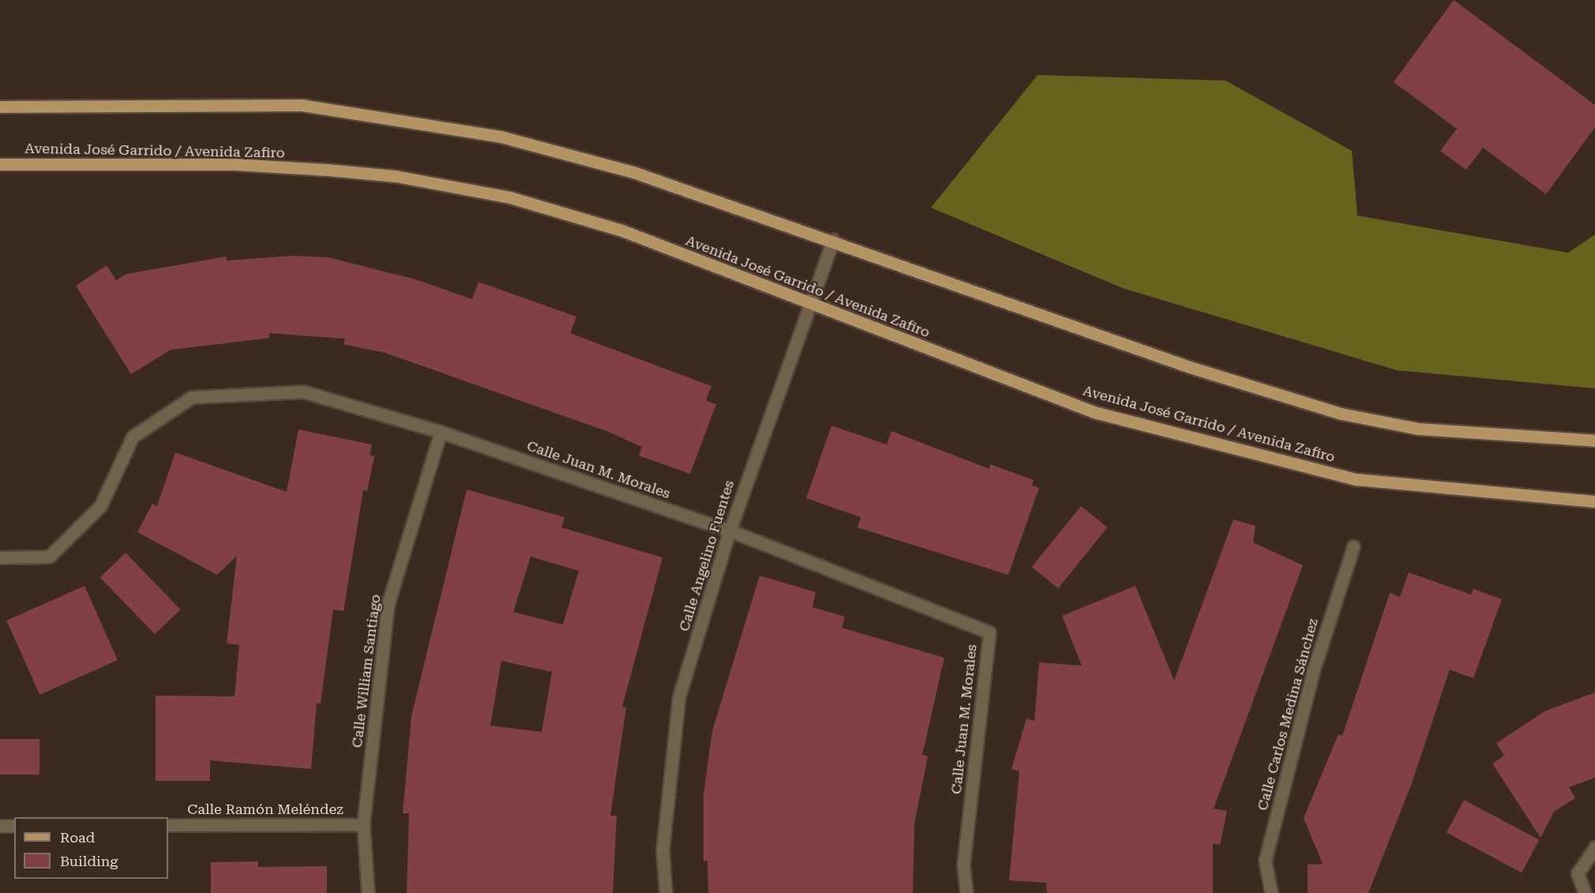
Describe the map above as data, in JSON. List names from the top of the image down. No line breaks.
{"streets":{"main road":["Avenida José Garrido / Avenida Zafiro"],"street":["Calle Juan M. Morales","Calle Angelino Fuentes","Calle William Santiago","Calle Carlos Medina Sánchez","Calle Ramón Meléndez"]},"crossings":[["Avenida José Garrido / Avenida Zafiro","Calle Angelino Fuentes"],["Calle Juan M. Morales","Calle Angelino Fuentes"],["Calle Juan M. Morales","Calle William Santiago"],["Calle William Santiago","Calle Ramón Meléndez"]],"legend":["Road","Building"]}
